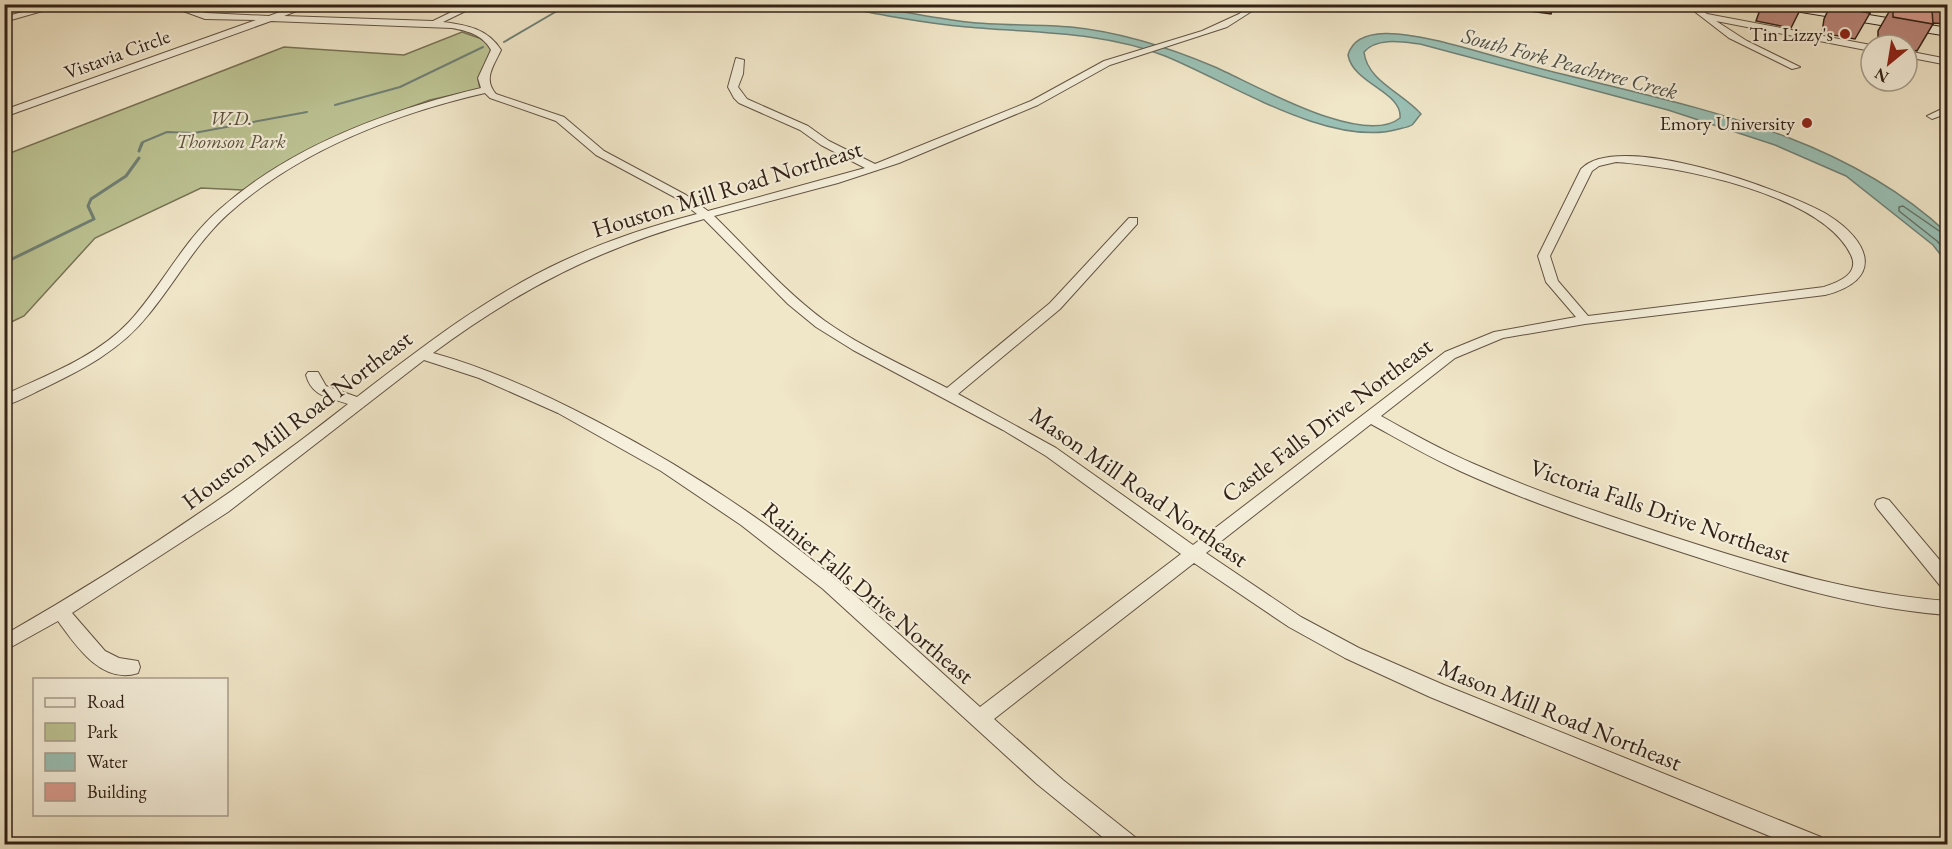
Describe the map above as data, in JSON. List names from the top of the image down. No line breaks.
{"streets":{"street":["Vistavia Circle","Houston Mill Road Northeast","Castle Falls Drive Northeast","Mason Mill Road Northeast","Victoria Falls Drive Northeast","Rainier Falls Drive Northeast"]},"crossings":[["Houston Mill Road Northeast","Mason Mill Road Northeast"],["Houston Mill Road Northeast","Rainier Falls Drive Northeast"],["Castle Falls Drive Northeast","Mason Mill Road Northeast"],["Castle Falls Drive Northeast","Victoria Falls Drive Northeast"],["Castle Falls Drive Northeast","Rainier Falls Drive Northeast"]],"water":["South Fork Peachtree Creek"],"parks":["W.D. Thomson Park"],"places":["Tin Lizzy's","Emory University"],"legend":["Road","Park","Water","Building"],"north":"bottom left"}
